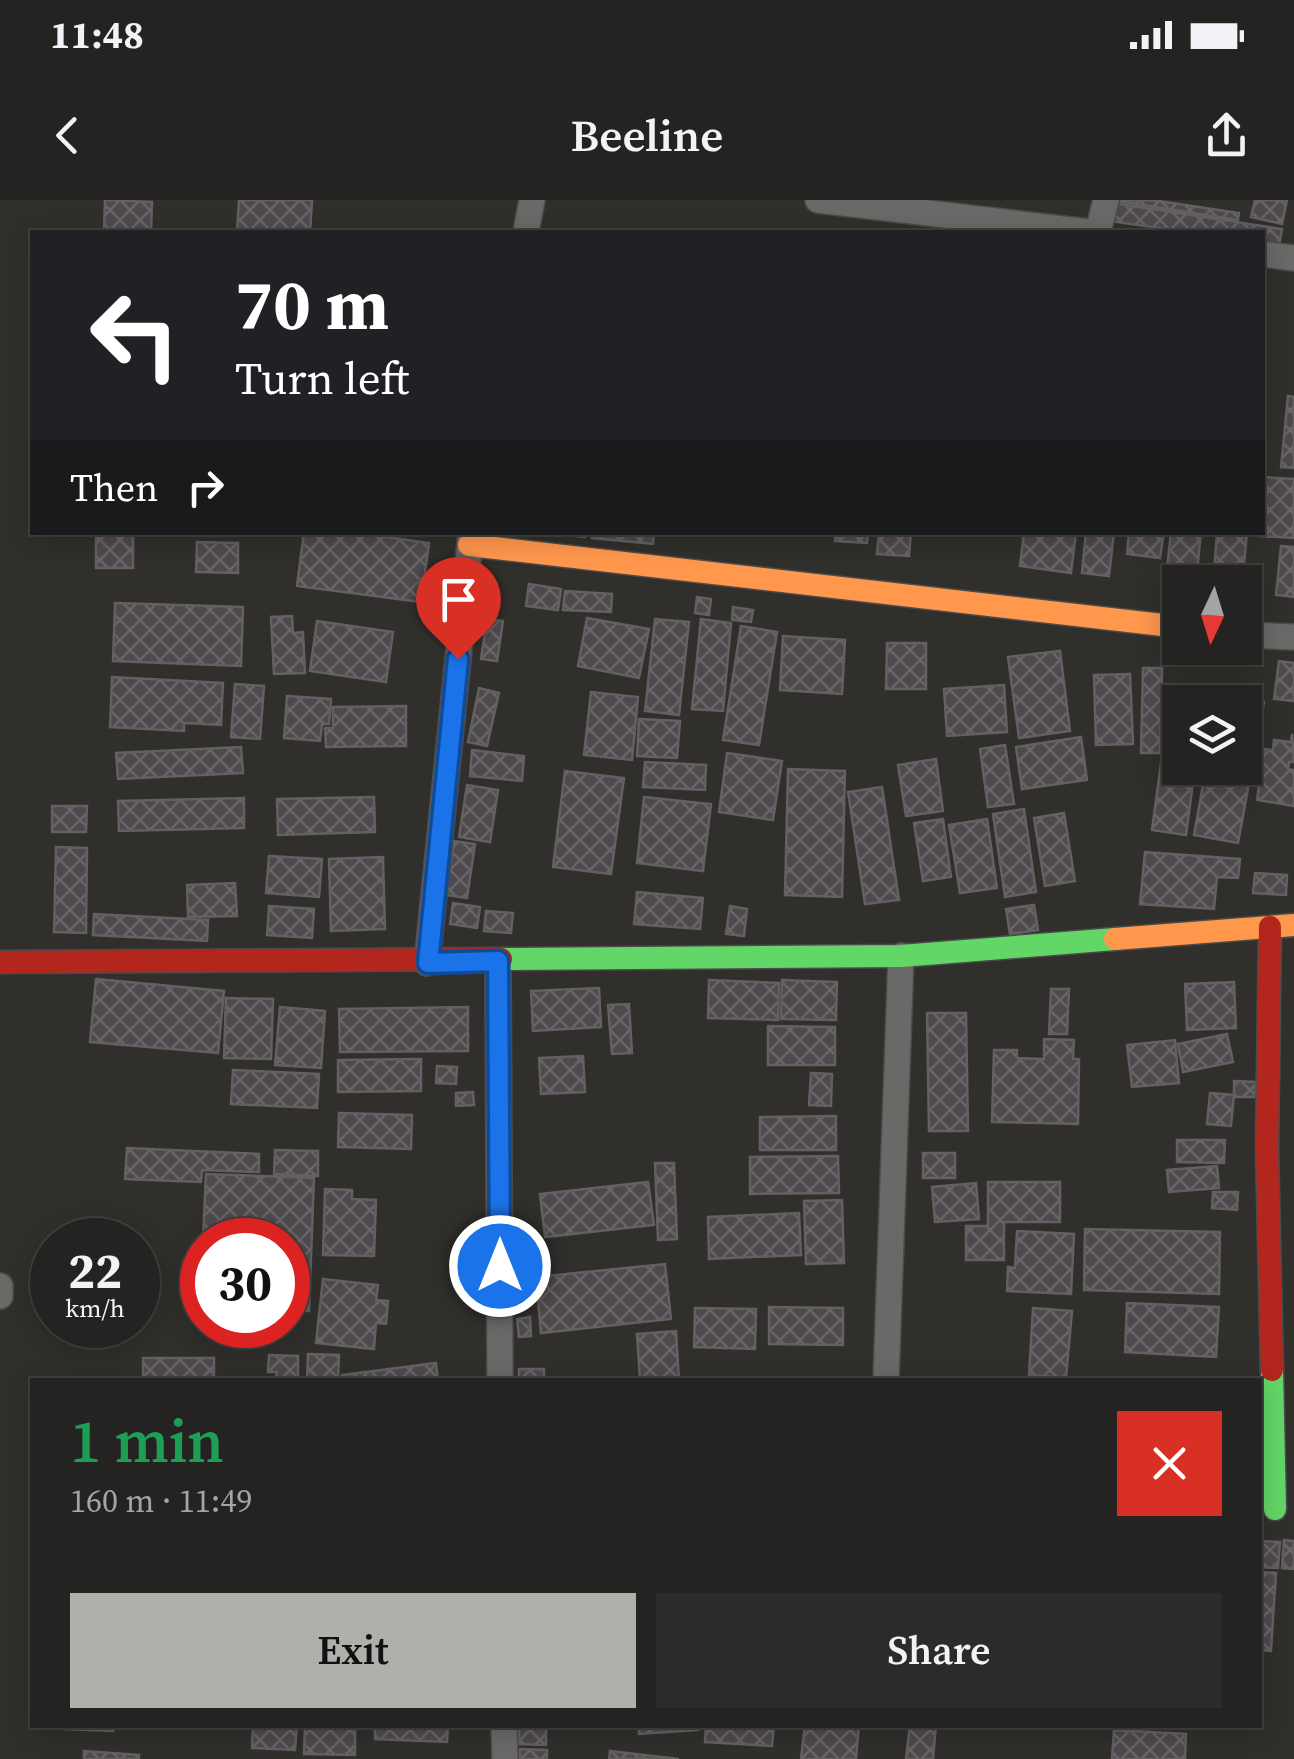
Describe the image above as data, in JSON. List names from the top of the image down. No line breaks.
{"north":"bottom","page":{"status":"11:48","header":"Beeline","turn":["70 m","Turn left"],"then":"Then","speed":"22 km/h","limit":"30","heading":["1 min","160 m · 11:49"],"buttons":["Exit","Share"]}}
